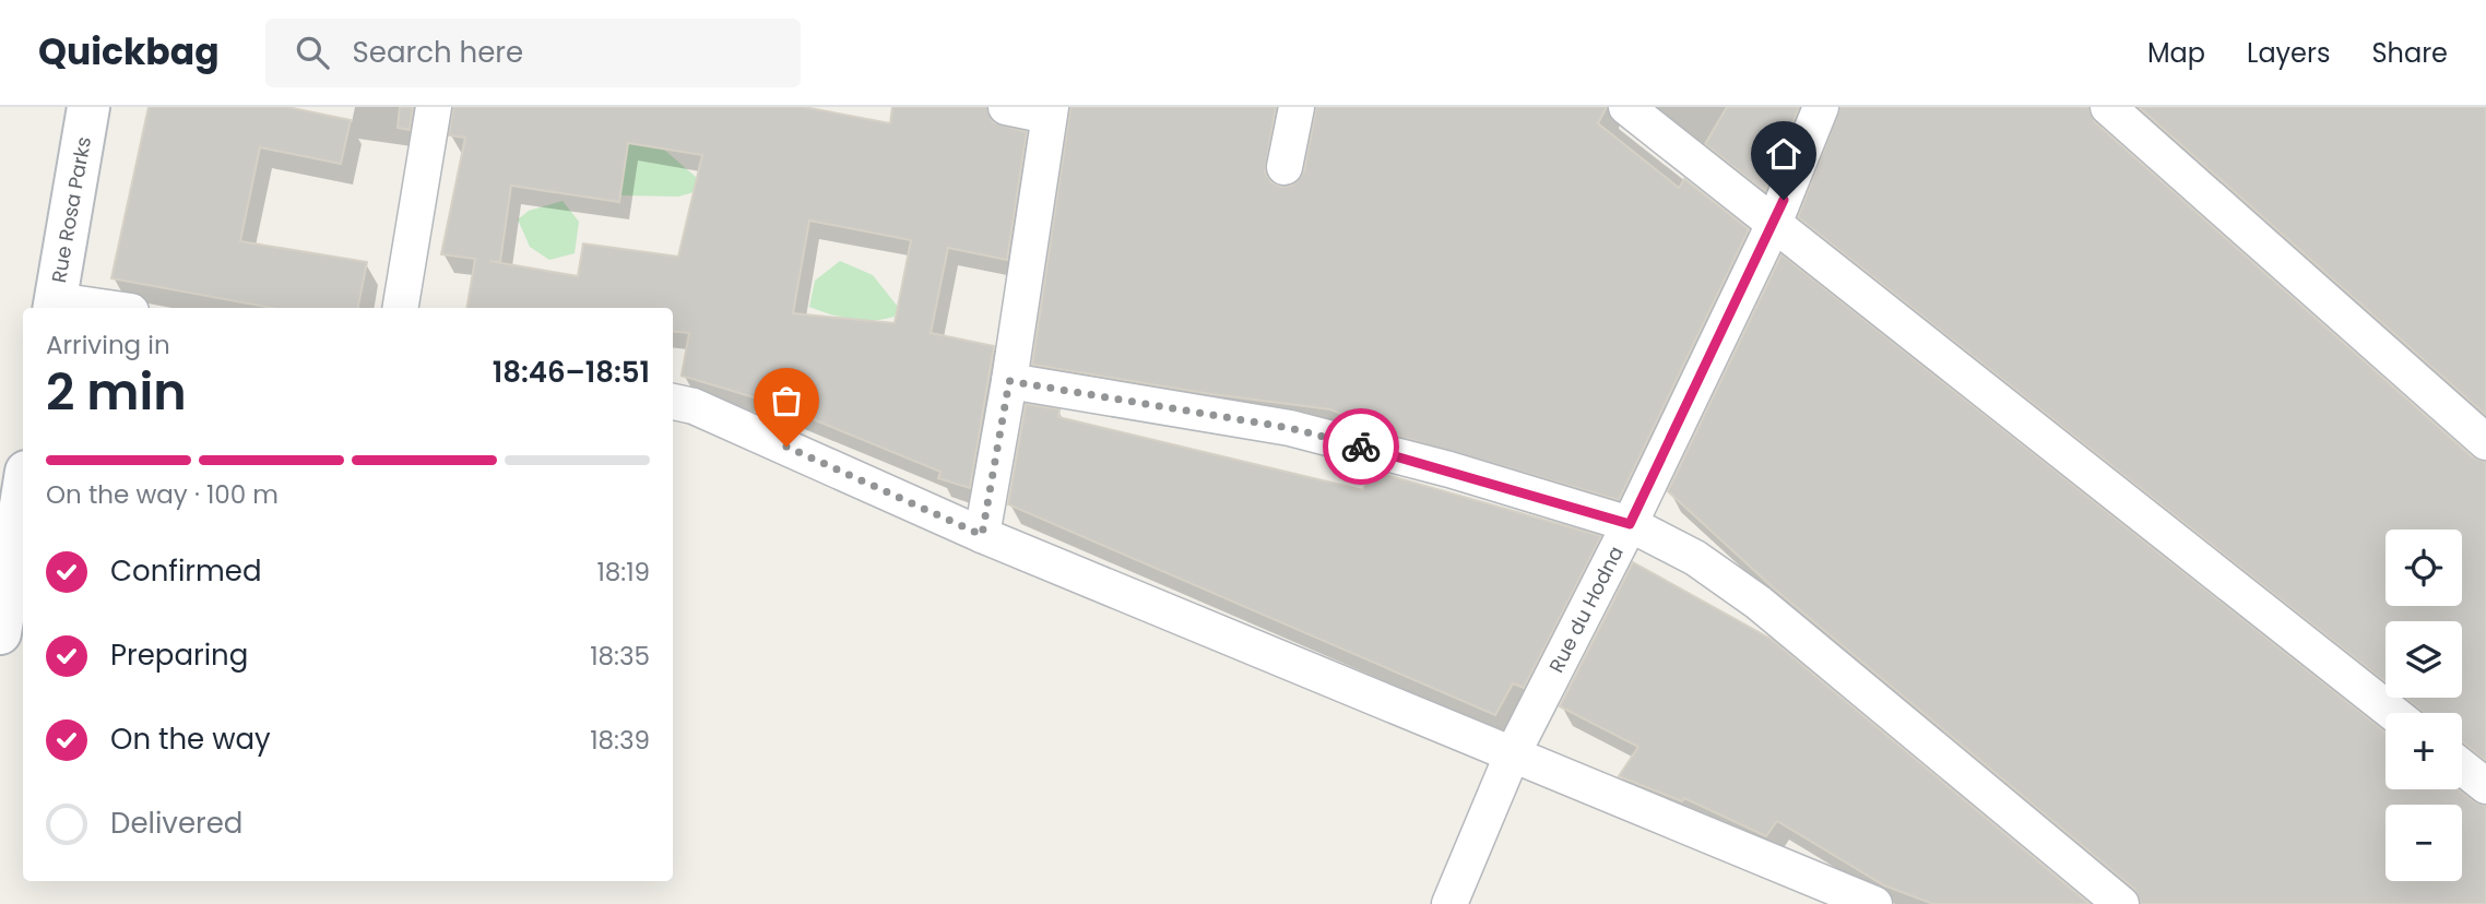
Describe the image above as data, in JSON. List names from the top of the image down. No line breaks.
{"streets":{"main road":["Rue Rosa Parks"],"street":["Rue du Hodna"]},"page":{"header":"Quickbag","search":"Search here","nav":["Map","Layers","Share"],"heading":["2 min","Arriving in","18:46–18:51"],"bar":"On the way · 100 m","map_buttons":["+","−"],"list":[["Confirmed","18:19"],["Preparing","18:35"],["On the way","18:39"],"Delivered"]}}
